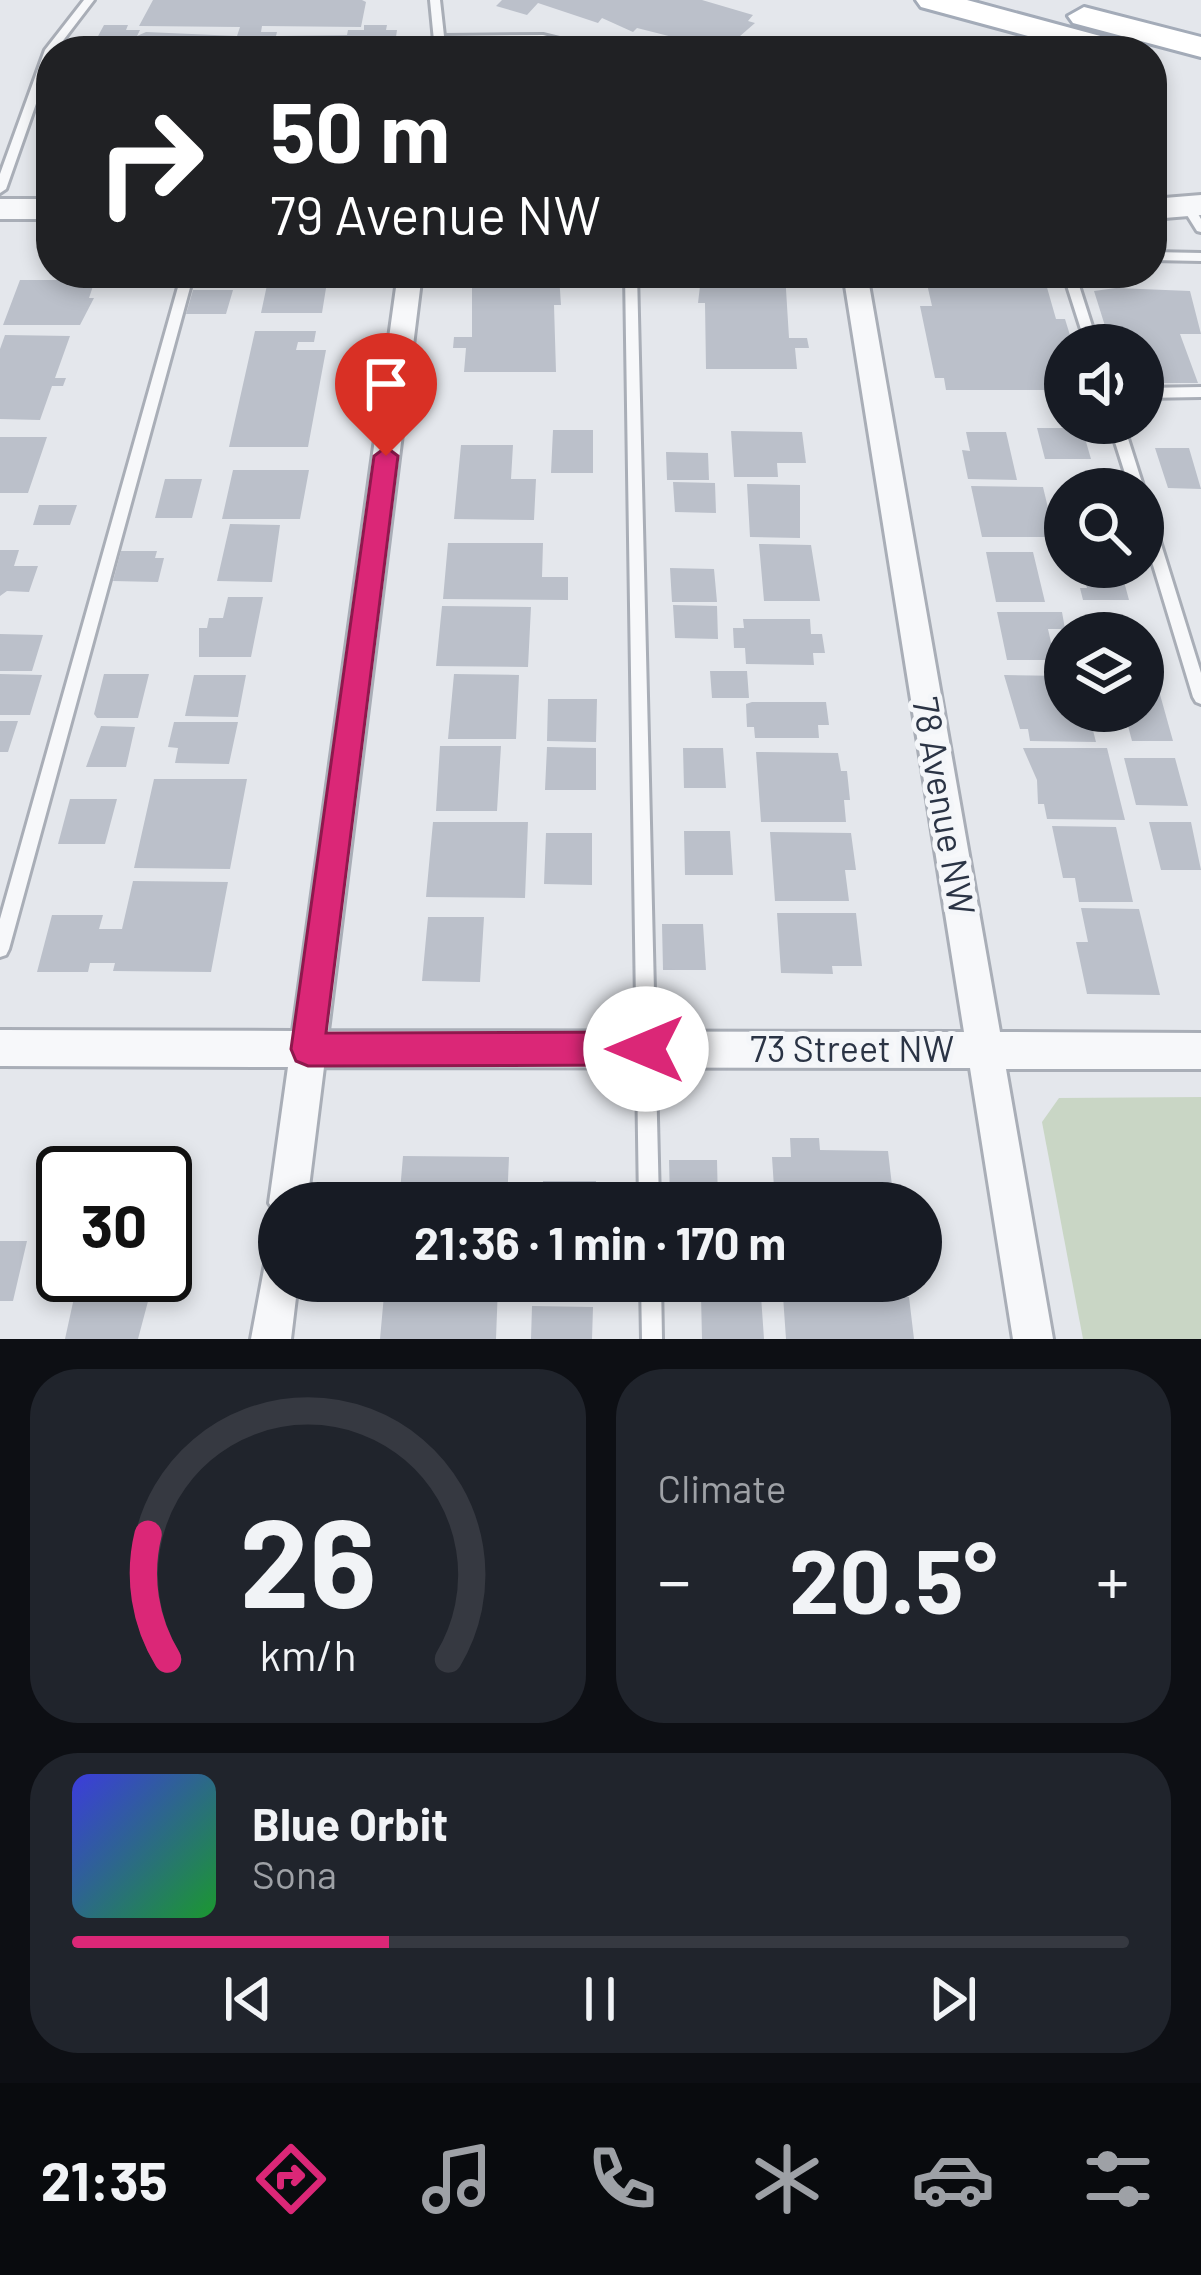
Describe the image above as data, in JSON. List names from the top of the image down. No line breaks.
{"streets":{"street":["78 Avenue NW","73 Street NW"]},"crossings":[["78 Avenue NW","73 Street NW"]],"page":{"turn":["50 m","79 Avenue NW"],"limit":"30","trip":"21:36 · 1 min · 170 m","tile":"Climate","heat":["−","20.5°","+"],"song":["Blue Orbit","Sona"],"tabs":"21:35","gauge":["26","km/h"]}}
